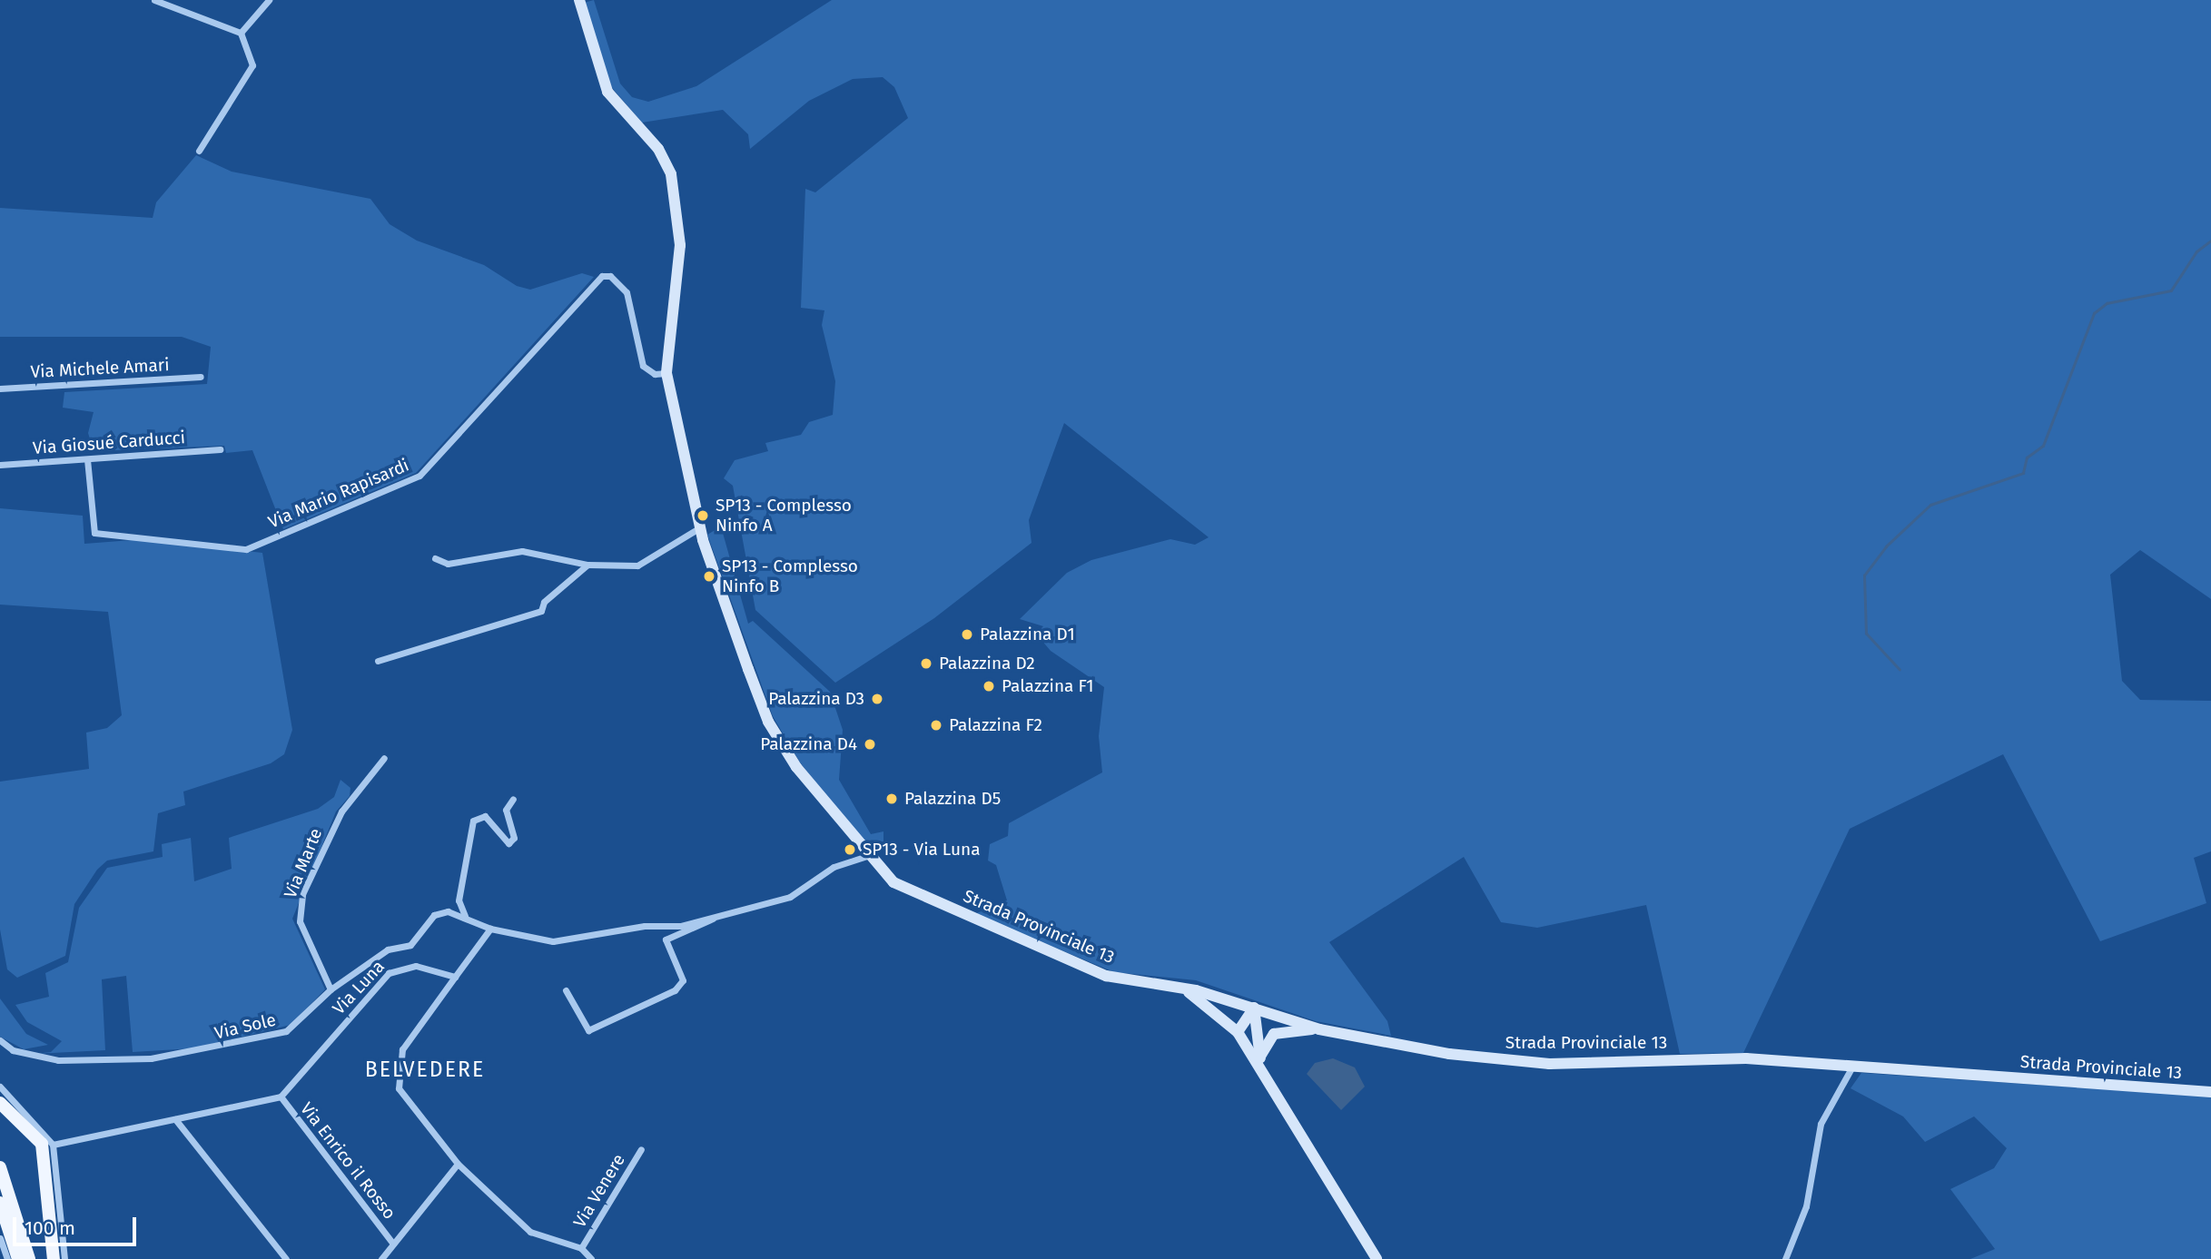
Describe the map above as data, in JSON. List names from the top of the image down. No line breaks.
{"streets":{"main road":["Strada Provinciale 13"],"street":["Via Michele Amari","Via Giosué Carducci","Via Mario Rapisardi","Via Marte","Via Luna","Via Sole","Via Enrico il Rosso","Via Venere"]},"crossings":[["Via Giosué Carducci","Via Mario Rapisardi"],["Via Mario Rapisardi","Strada Provinciale 13"],["Via Marte","Via Sole"],["Via Luna","Via Enrico il Rosso"]],"districts":["BELVEDERE"],"places":["SP13 - Complesso Ninfo A","SP13 - Complesso Ninfo B","Palazzina D1","Palazzina D2","Palazzina F1","Palazzina D3","Palazzina F2","Palazzina D4","Palazzina D5","SP13 - Via Luna"],"scale_bar":"100 m"}
